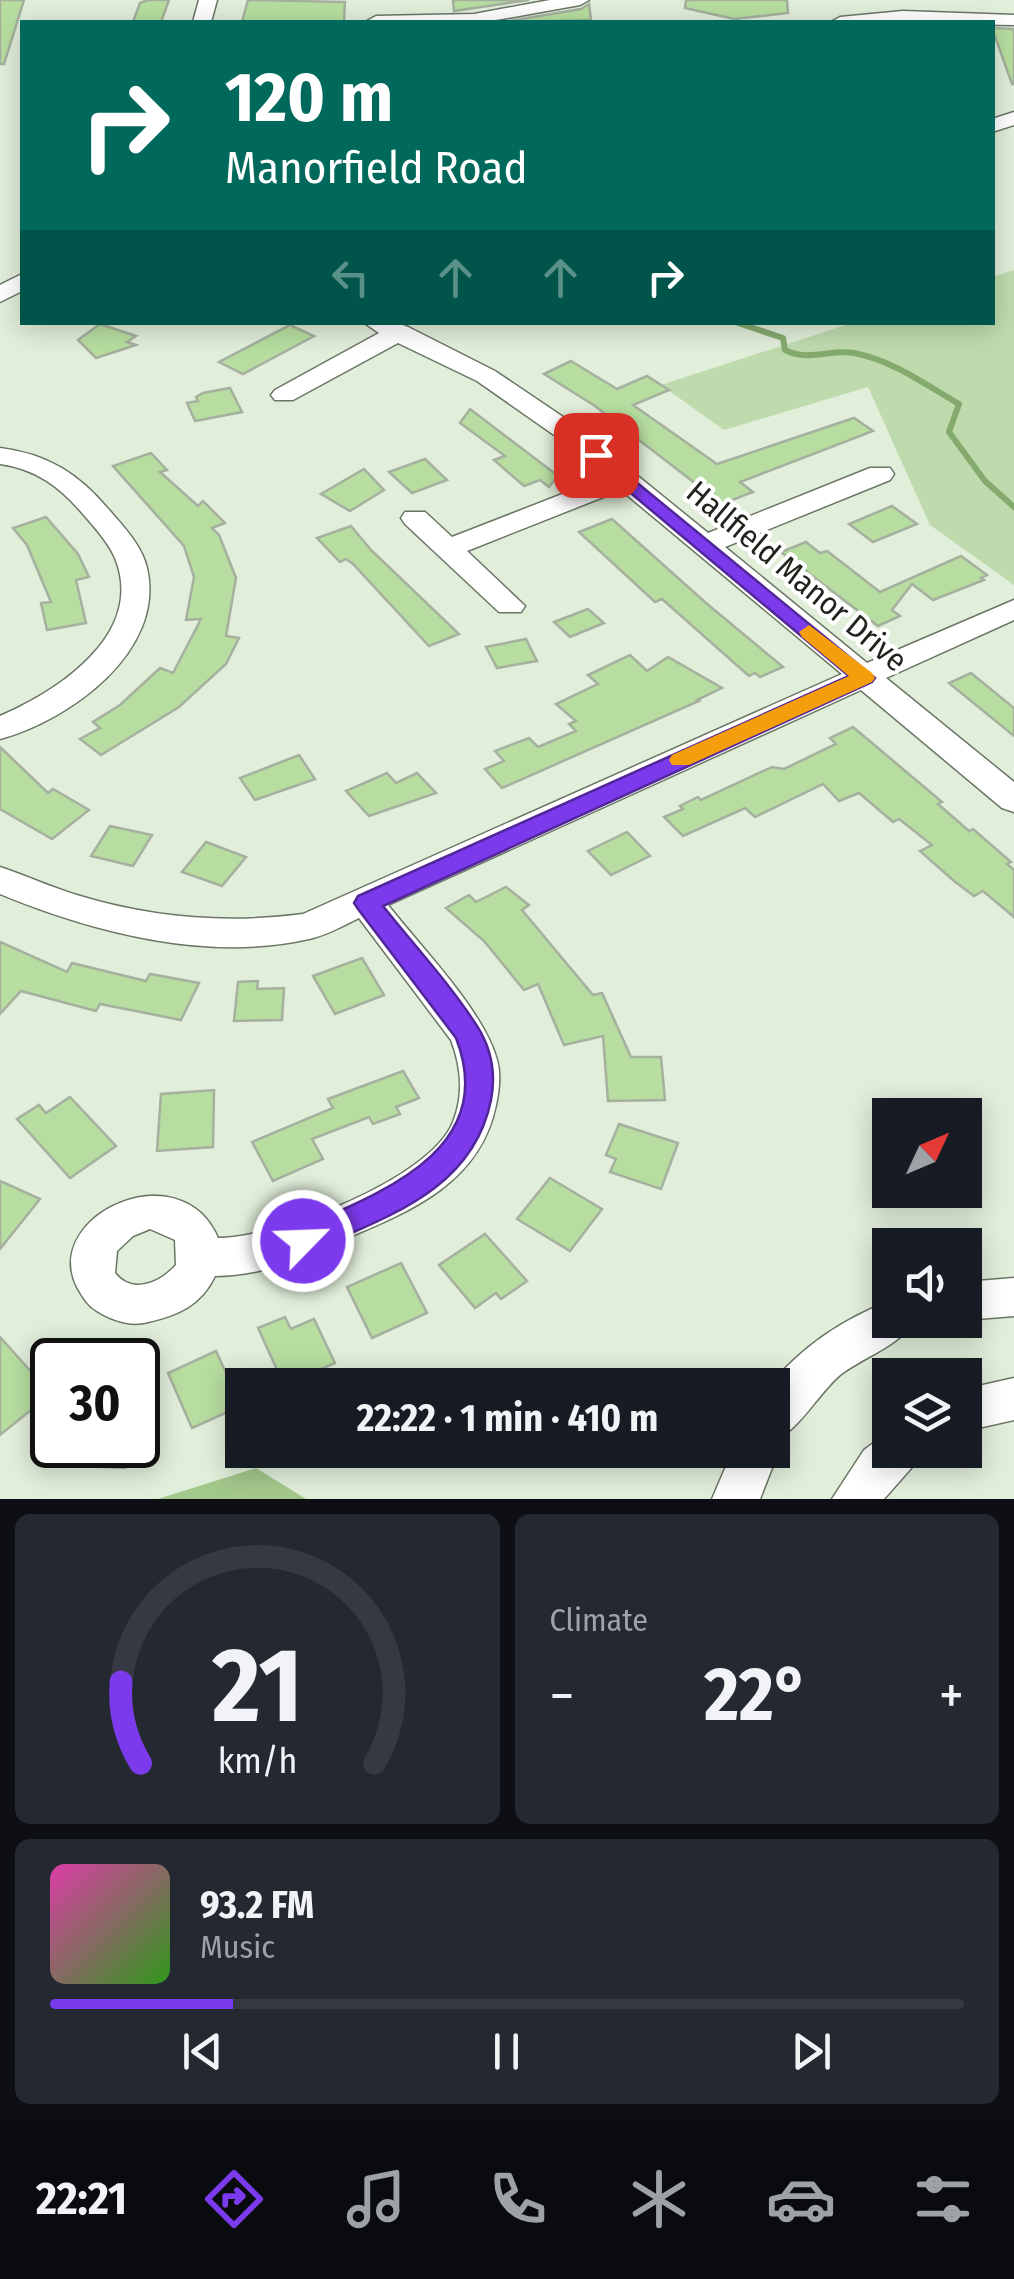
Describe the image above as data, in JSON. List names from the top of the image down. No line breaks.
{"streets":{"street":["Hallfield Manor Drive"]},"north":"top right","page":{"turn":["120 m","Manorfield Road"],"limit":"30","trip":"22:22 · 1 min · 410 m","tile":"Climate","heat":["−","22°","+"],"song":["93.2 FM","Music"],"tabs":"22:21","gauge":["21","km/h"]}}
